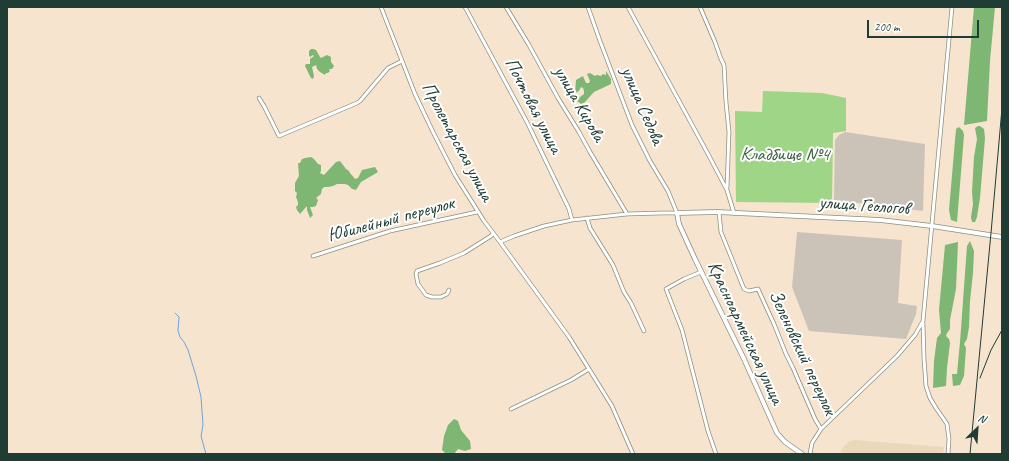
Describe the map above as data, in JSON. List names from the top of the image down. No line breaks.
{"streets":{"street":["улица Кирова","Почтовая улица","улица Седова","Пролетарская улица","улица Геологов","Юбилейный переулок","Красноармейская улица","Зеленовский переулок"]},"crossings":[["улица Седова","улица Геологов"],["улица Седова","Красноармейская улица"],["Пролетарская улица","Юбилейный переулок"],["улица Геологов","Красноармейская улица"],["улица Геологов","Зеленовский переулок"]],"parks":["Кладбище №4"],"scale_bar":"200 m","north":"top right"}
